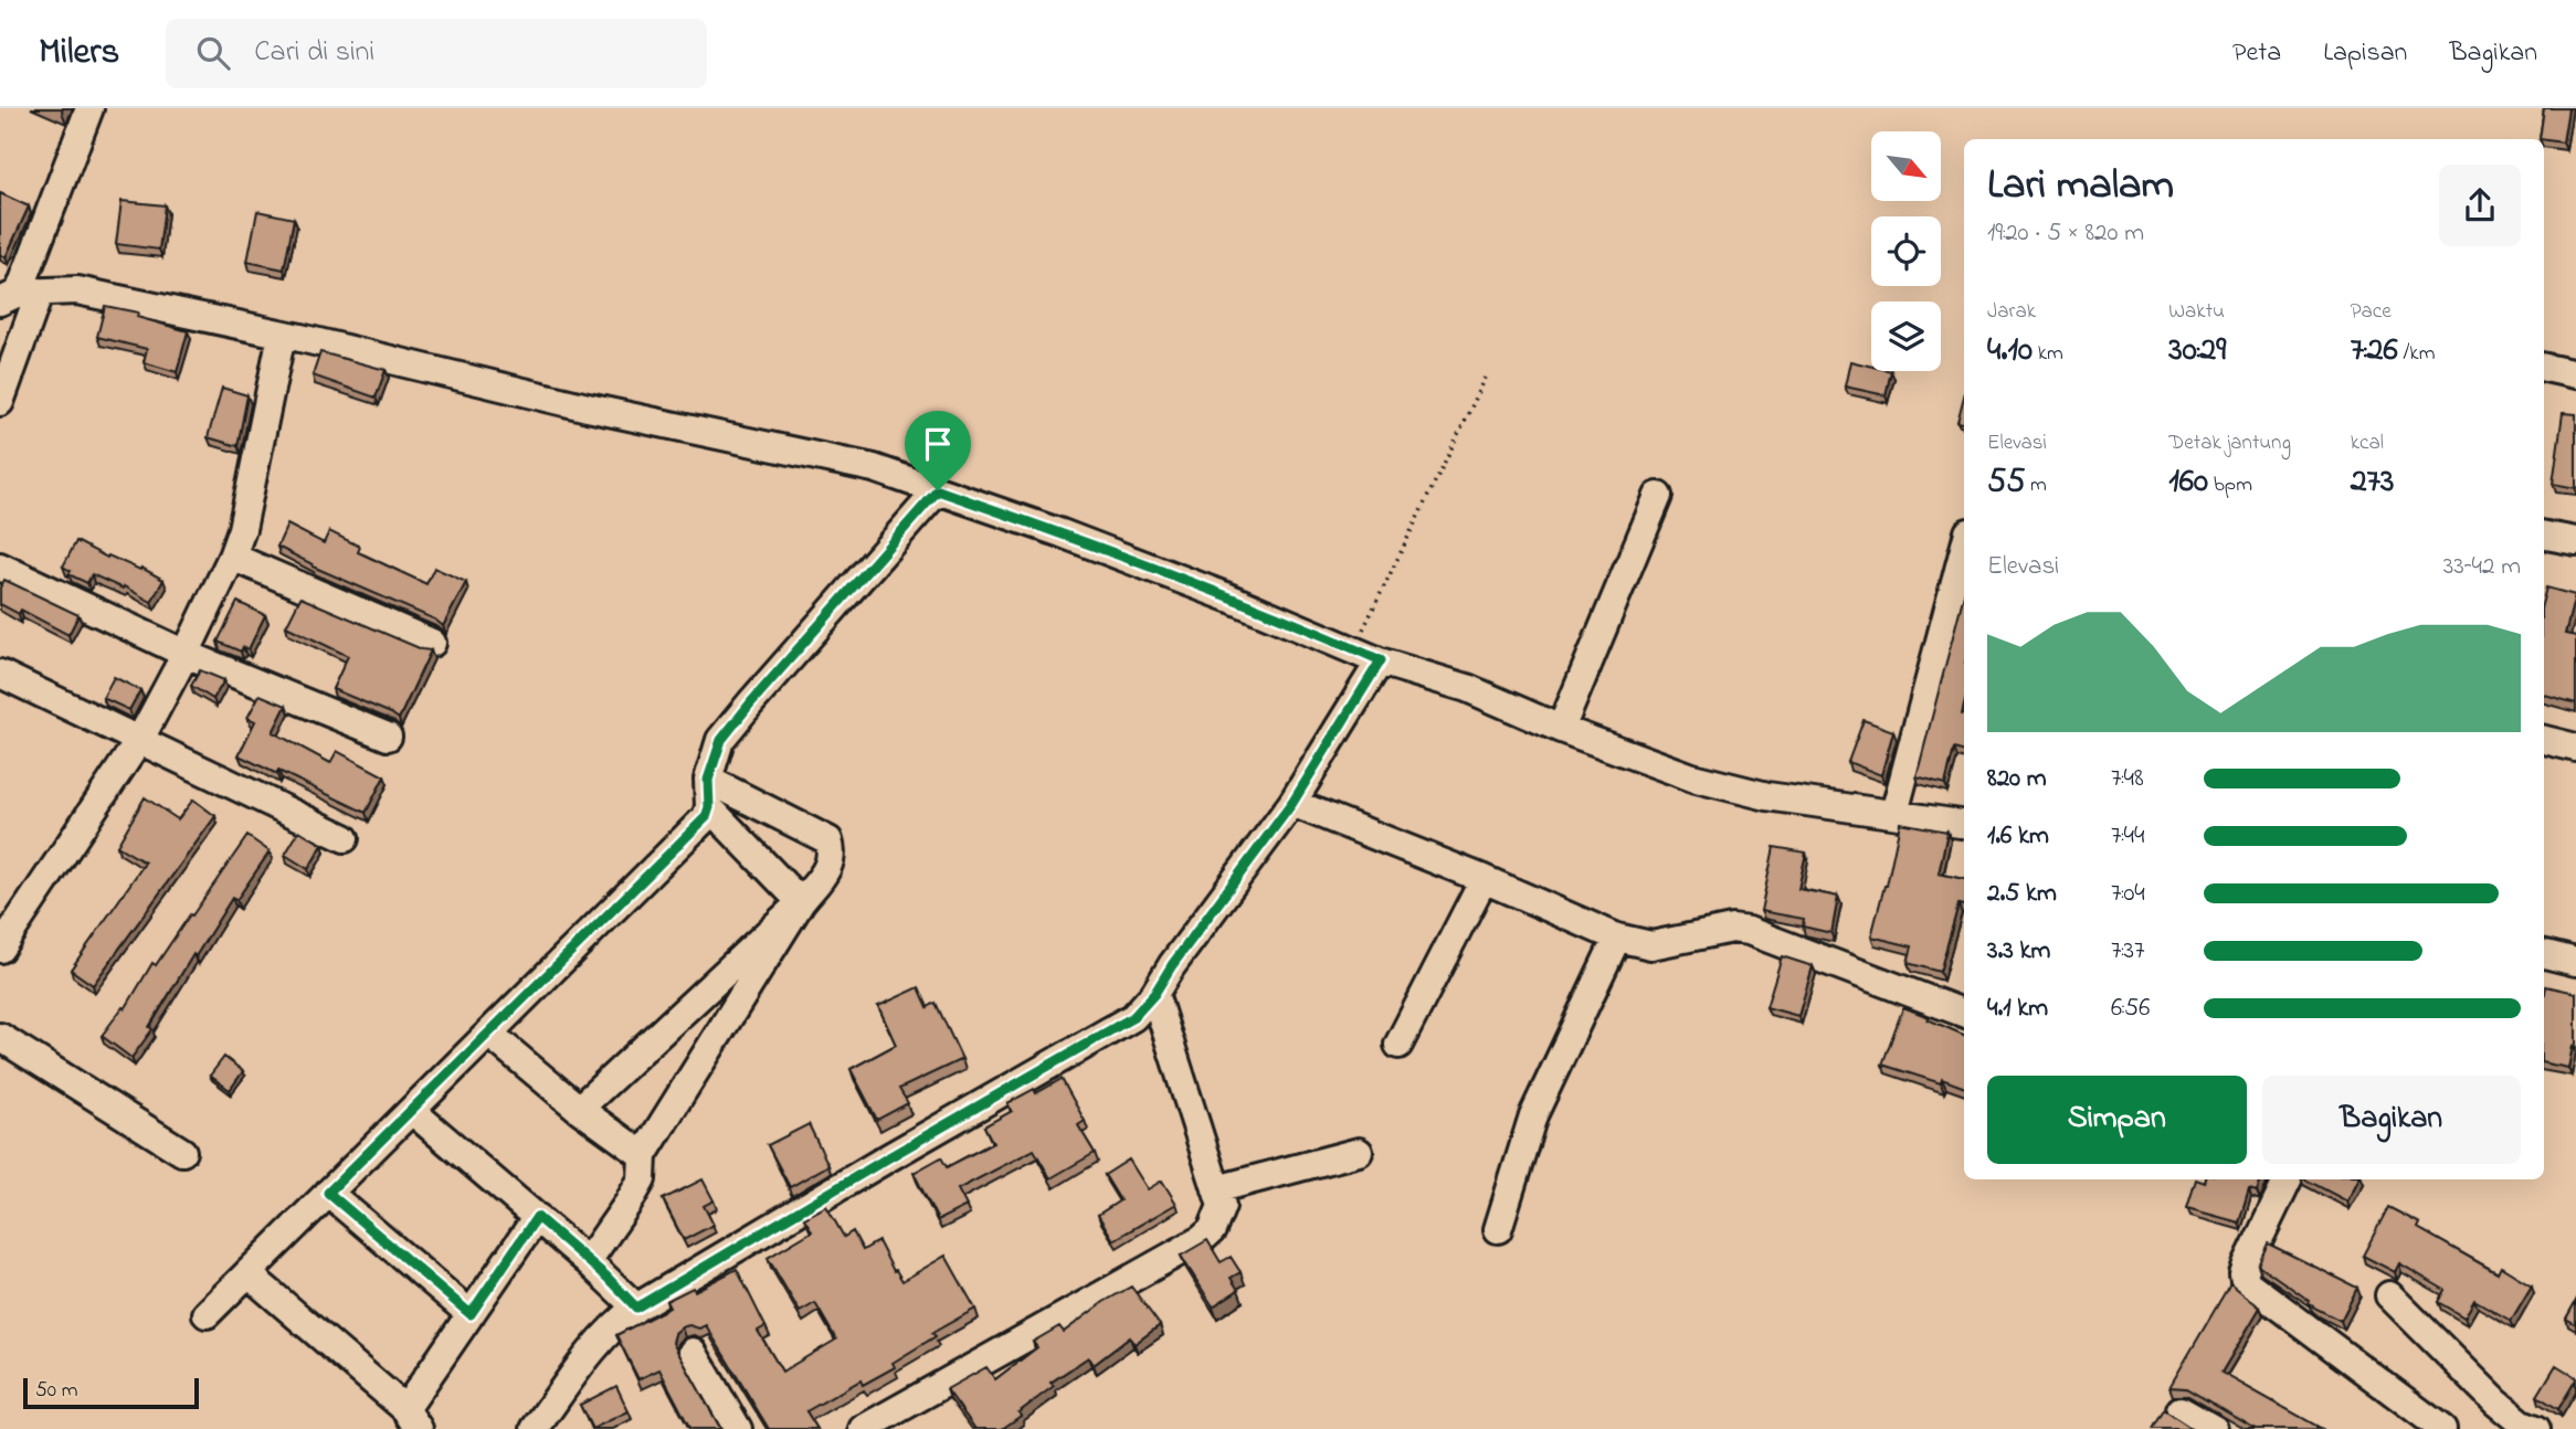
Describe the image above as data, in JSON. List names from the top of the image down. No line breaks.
{"scale_bar":"50 m","north":"bottom right","page":{"header":"Milers","search":"Cari di sini","nav":["Peta","Lapisan","Bagikan"],"heading":["Lari malam","19:20 · 5 × 820 m"],"stats":[["Jarak","4.10 km"],["Waktu","30:29"],["Pace","7:26 /km"],["Elevasi","55 m"],["Detak jantung","160 bpm"],["kcal","273"]],"chart":["Elevasi","33–42 m"],"list":[{"name":"820 m","note":"7:48"},{"name":"1.6 km","note":"7:44"},{"name":"2.5 km","note":"7:04"},{"name":"3.3 km","note":"7:37"},{"name":"4.1 km","note":"6:56"}],"buttons":["Simpan","Bagikan"],"scale":"50 m"}}
